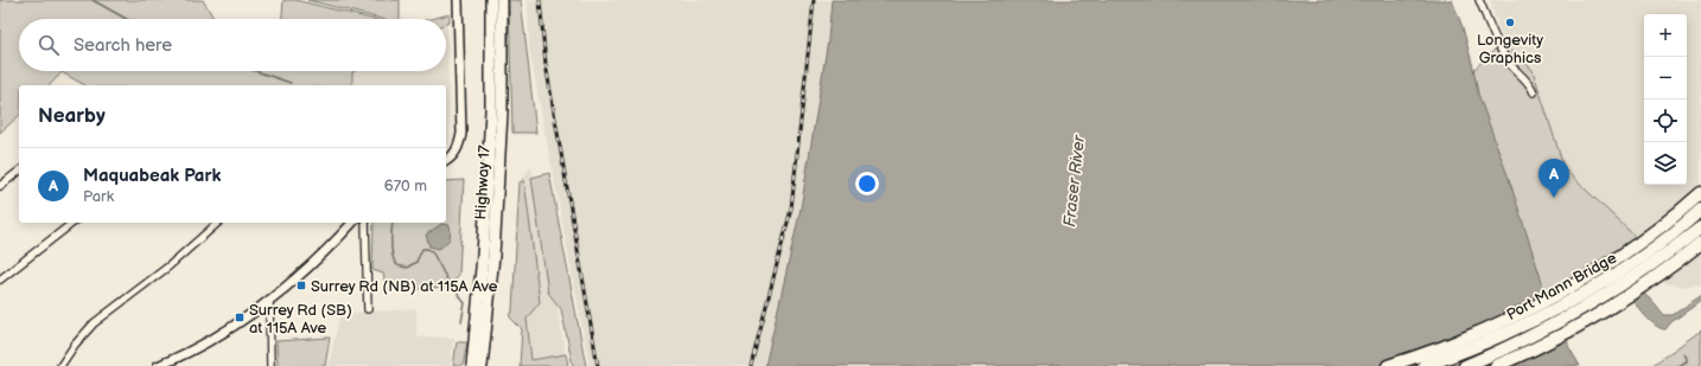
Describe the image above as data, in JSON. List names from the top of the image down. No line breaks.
{"streets":{"highway":["Highway 17","Port Mann Bridge"]},"water":["Fraser River"],"places":{"other":["Longevity Graphics"],"transit":["Surrey Rd (NB) at 115A Ave","Surrey Rd (SB) at 115A Ave"]},"page":{"map_buttons":["+","−"],"search":"Search here","heading":"Nearby","list":[{"mark":"A","name":"Maquabeak Park","note":"Park","value":"670 m"}],"pins":"A"}}
